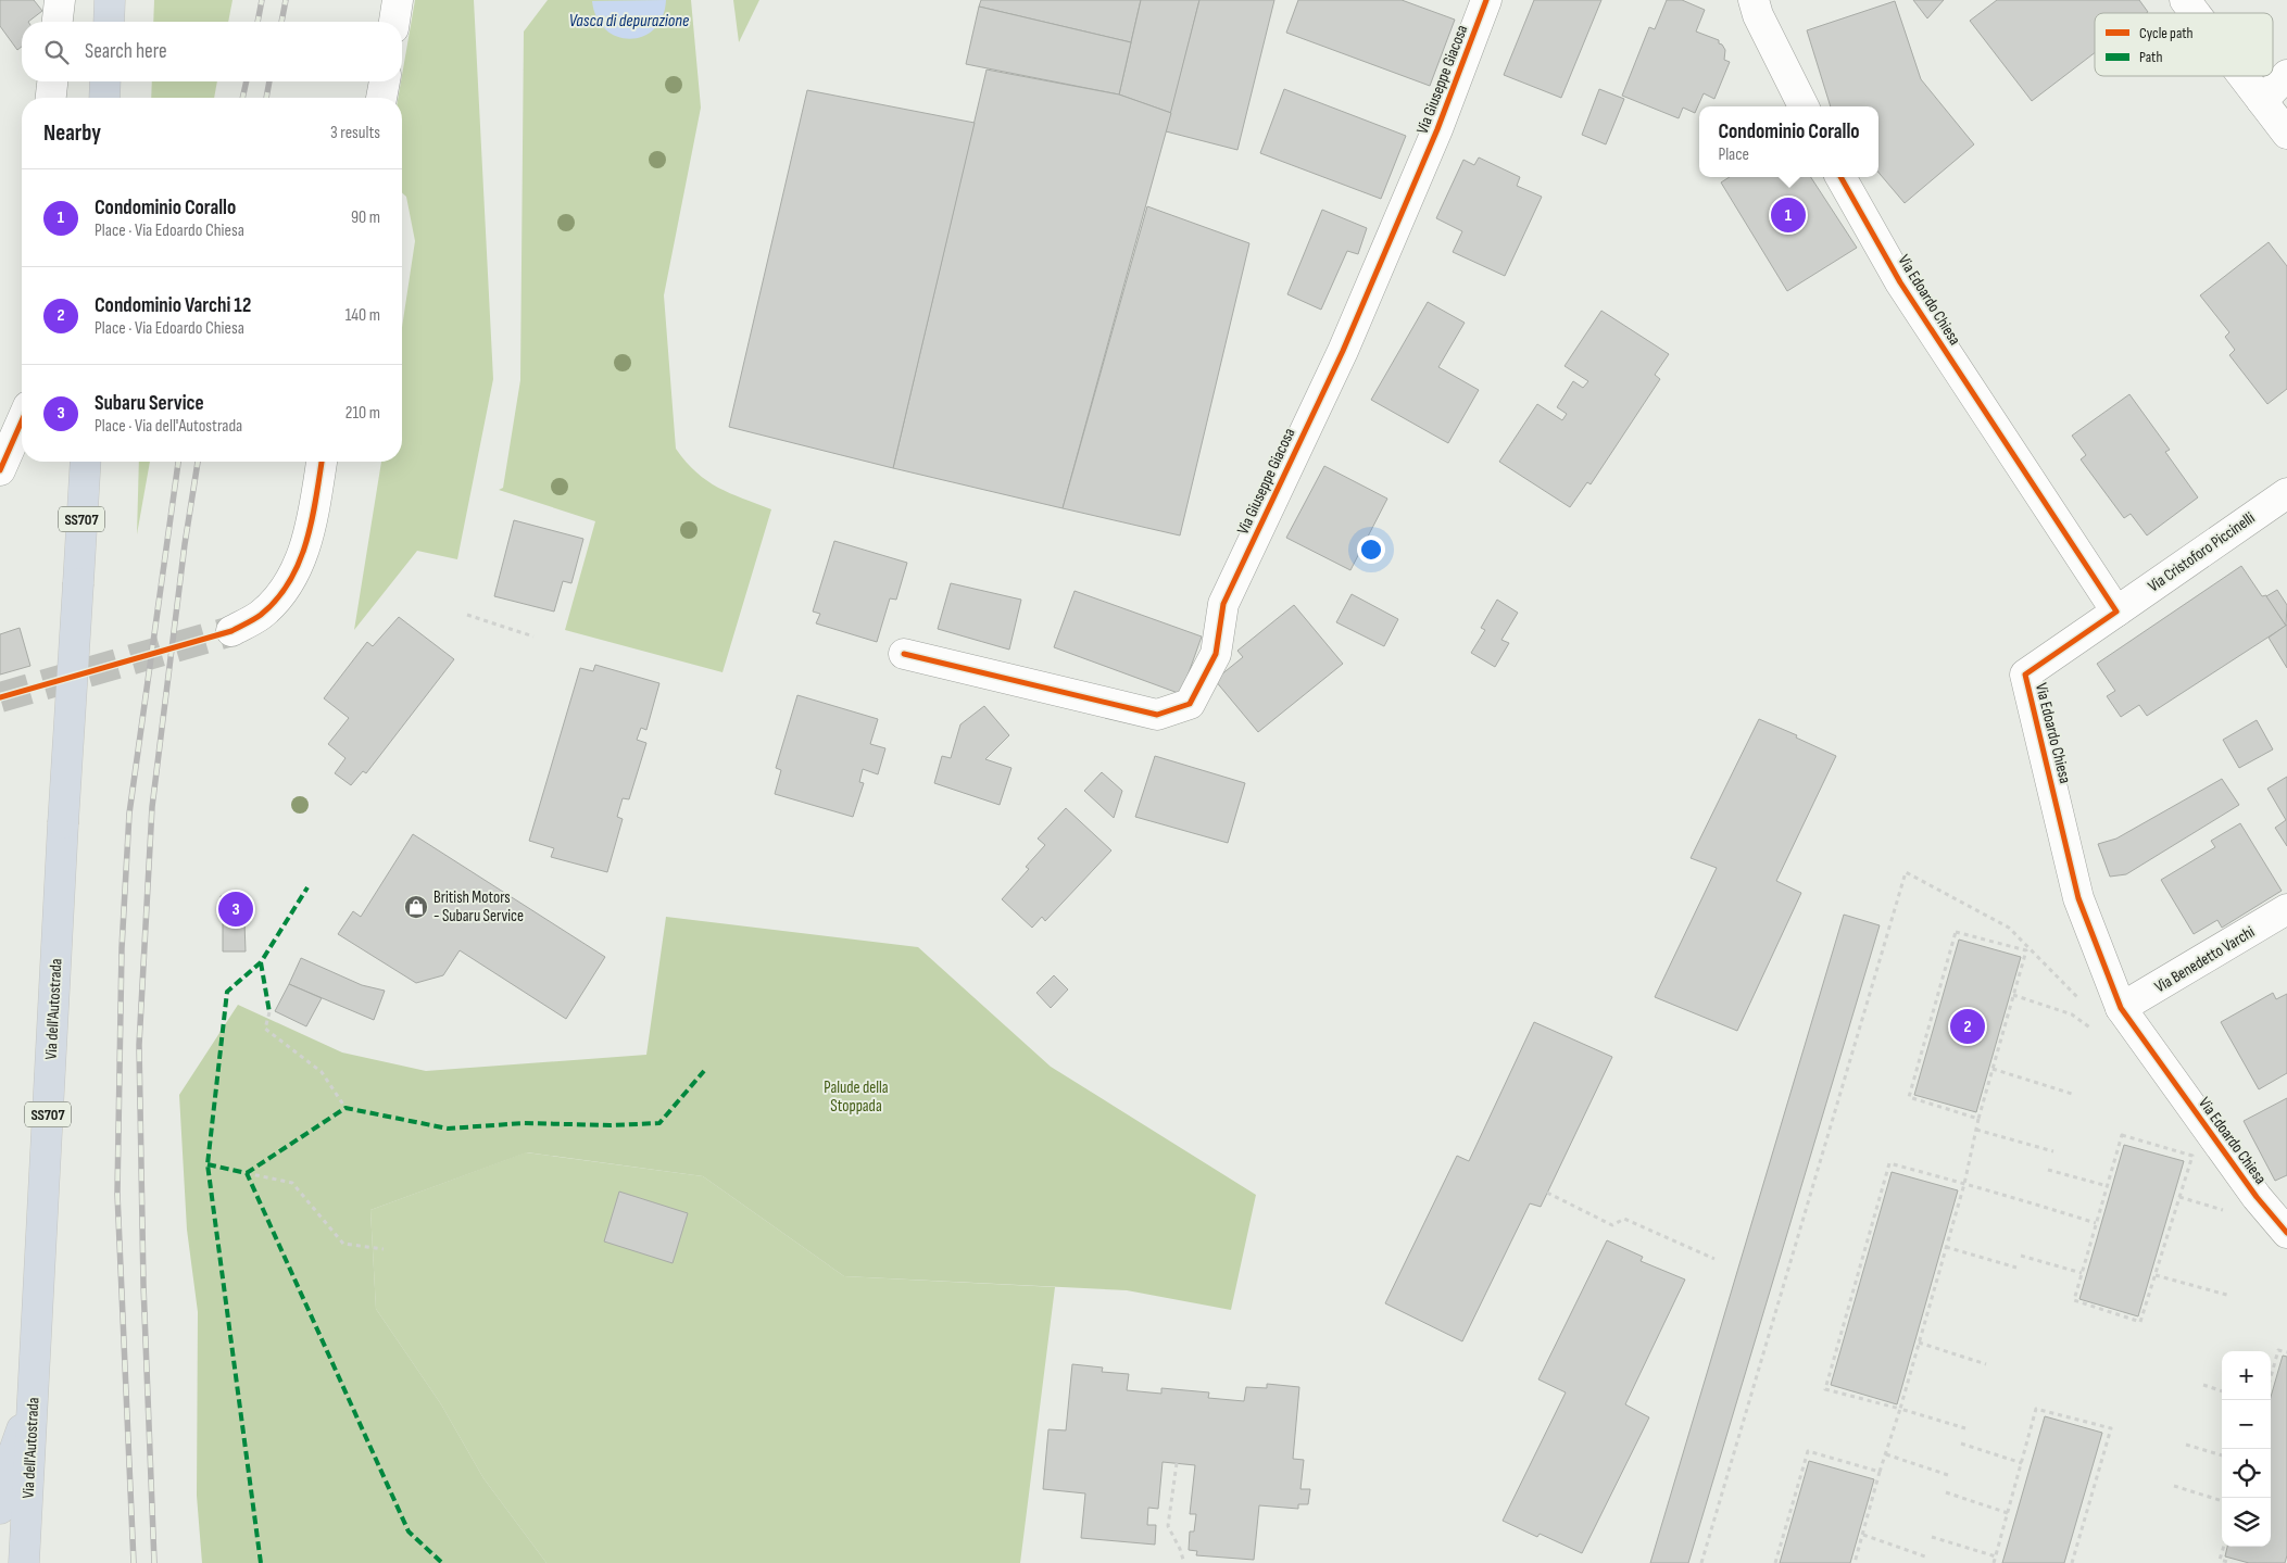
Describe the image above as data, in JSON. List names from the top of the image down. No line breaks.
{"streets":{"highway":["SS707","Via dell'Autostrada"],"street":["Via Giuseppe Giacosa","Via Edoardo Chiesa","Via Cristoforo Piccinelli","Via Benedetto Varchi"]},"crossings":[["Via Edoardo Chiesa","Via Cristoforo Piccinelli"],["Via Edoardo Chiesa","Via Benedetto Varchi"]],"water":["Vasca di depurazione"],"parks":["Palude della Stoppada"],"places":{"shop":["British Motors - Subaru Service"]},"legend":["Cycle path","Path"],"page":{"search":"Search here","heading":["Nearby","3 results"],"popup":["Condominio Corallo","Place"],"list":[{"mark":"1","name":"Condominio Corallo","note":"Place · Via Edoardo Chiesa","value":"90 m"},{"mark":"2","name":"Condominio Varchi 12","note":"Place · Via Edoardo Chiesa","value":"140 m"},{"mark":"3","name":"Subaru Service","note":"Place · Via dell'Autostrada","value":"210 m"}],"pins":["1","3","2"],"map_buttons":["+","−"]}}
